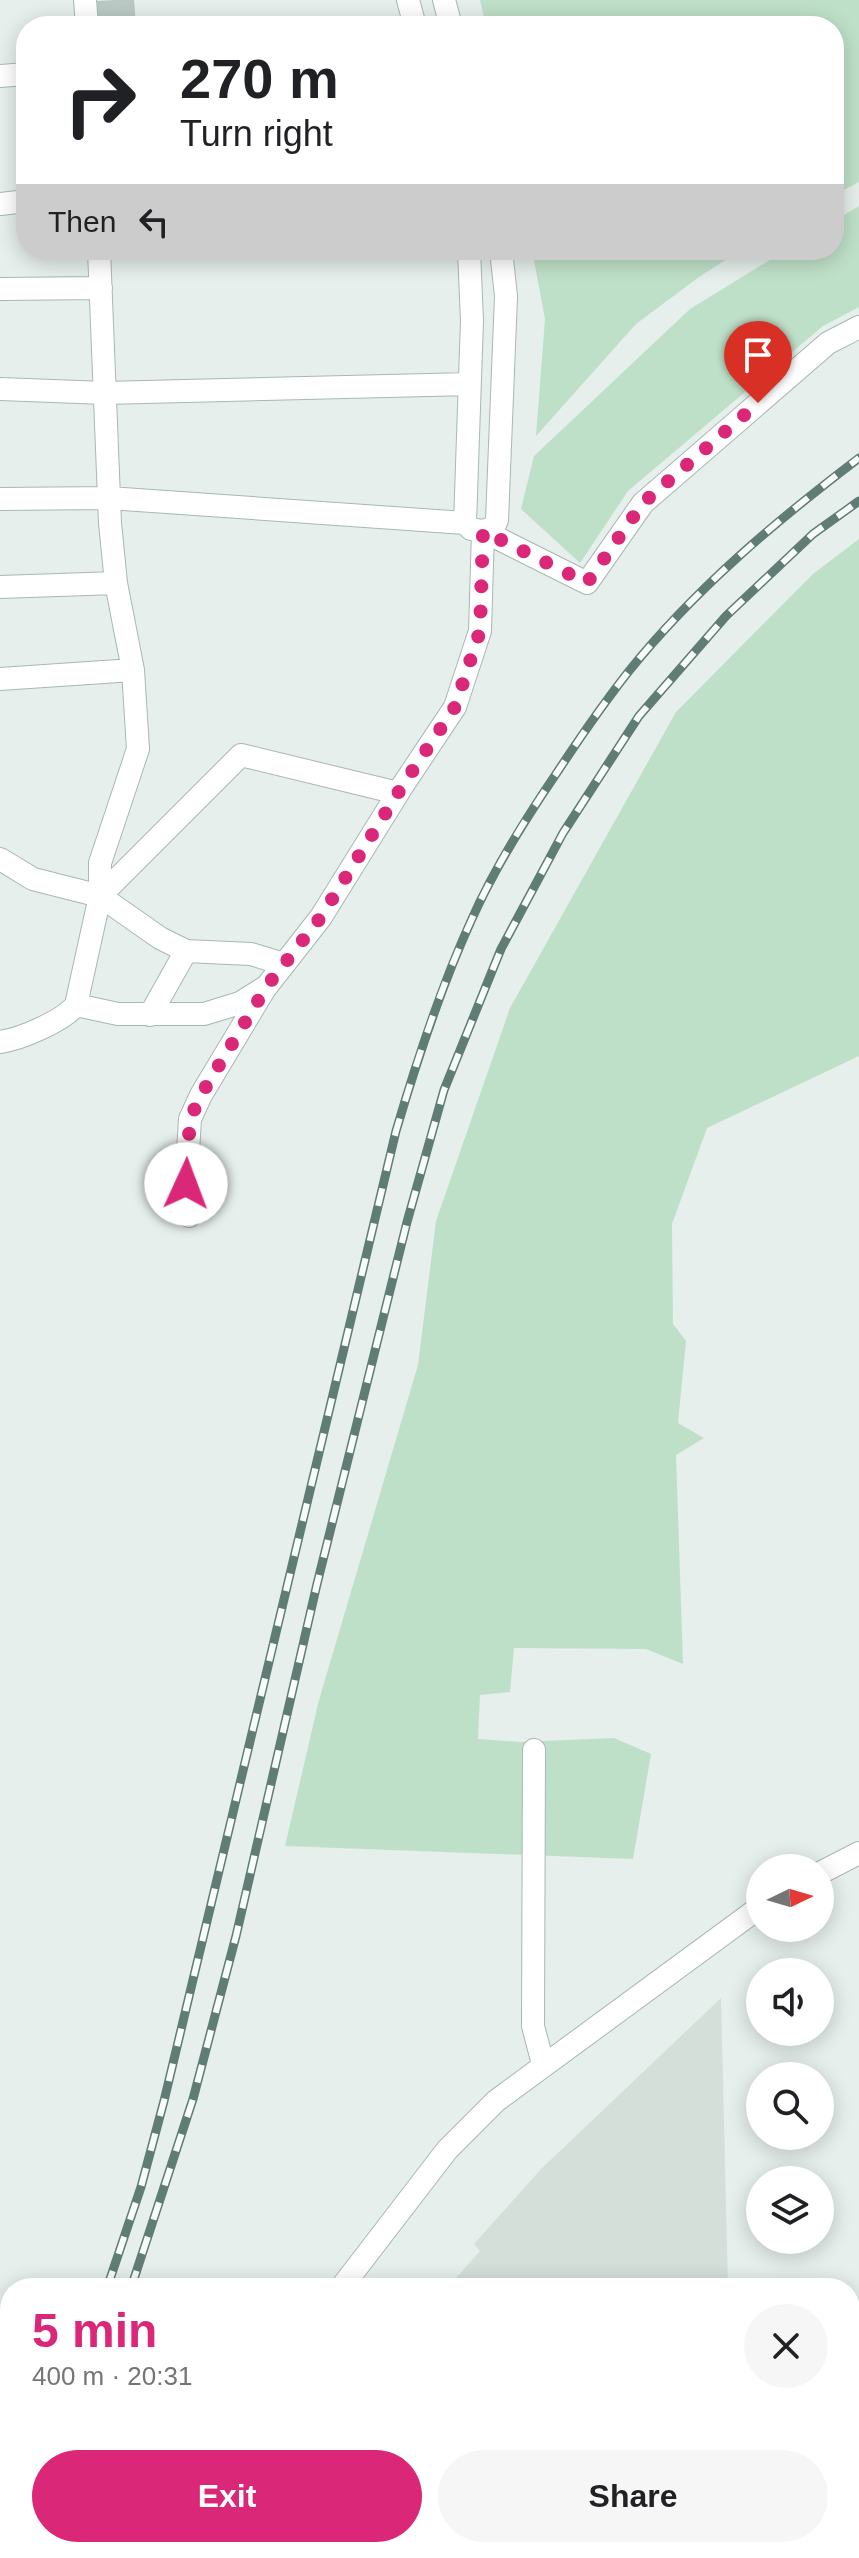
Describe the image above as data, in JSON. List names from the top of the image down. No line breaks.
{"north":"right","page":{"turn":["270 m","Turn right"],"then":"Then","heading":["5 min","400 m · 20:31"],"buttons":["Exit","Share"]}}
